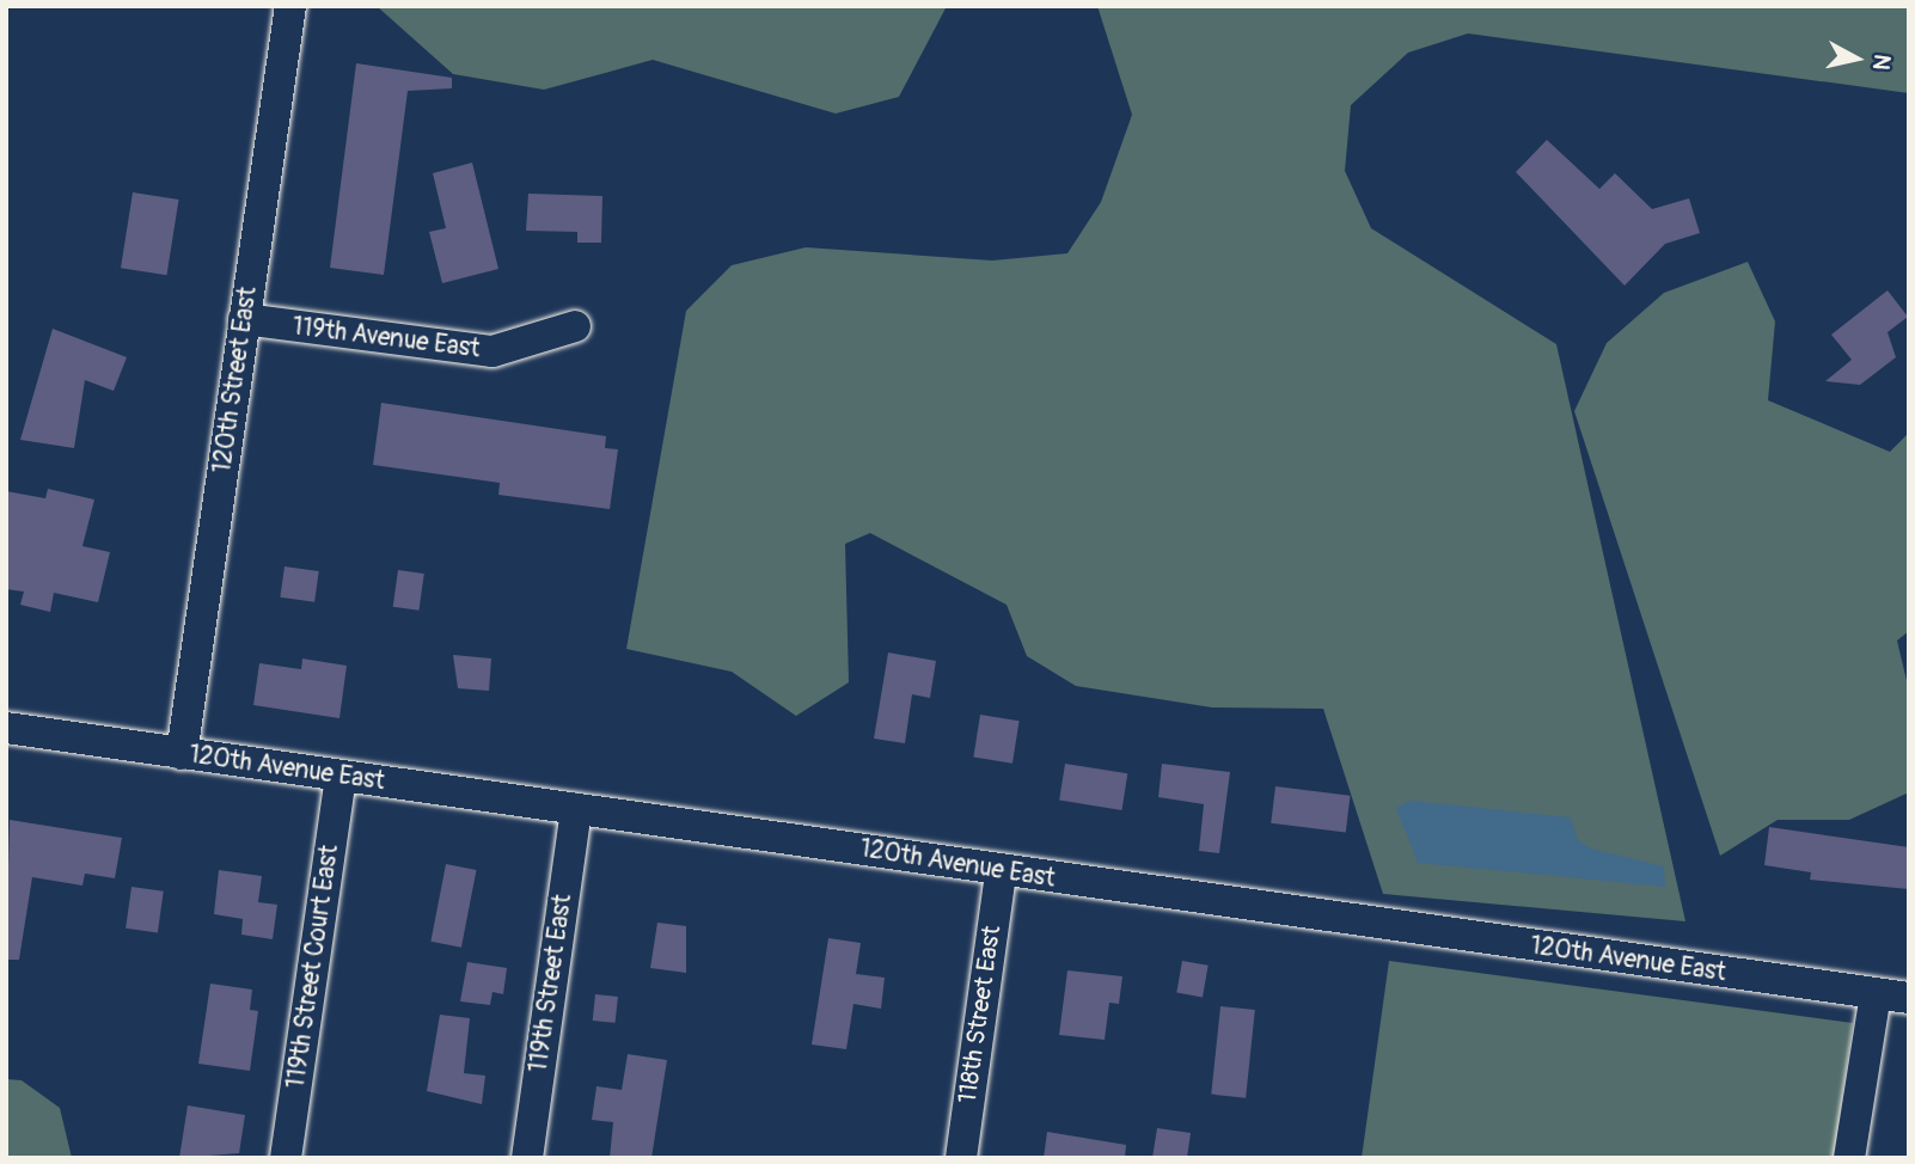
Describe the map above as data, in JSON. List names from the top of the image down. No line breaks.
{"streets":{"street":["119th Avenue East","120th Street East","120th Avenue East","119th Street Court East","119th Street East","118th Street East"]},"crossings":[["119th Avenue East","120th Street East"],["120th Street East","120th Avenue East"],["120th Avenue East","119th Street Court East"],["120th Avenue East","119th Street East"],["120th Avenue East","118th Street East"]],"north":"right"}
